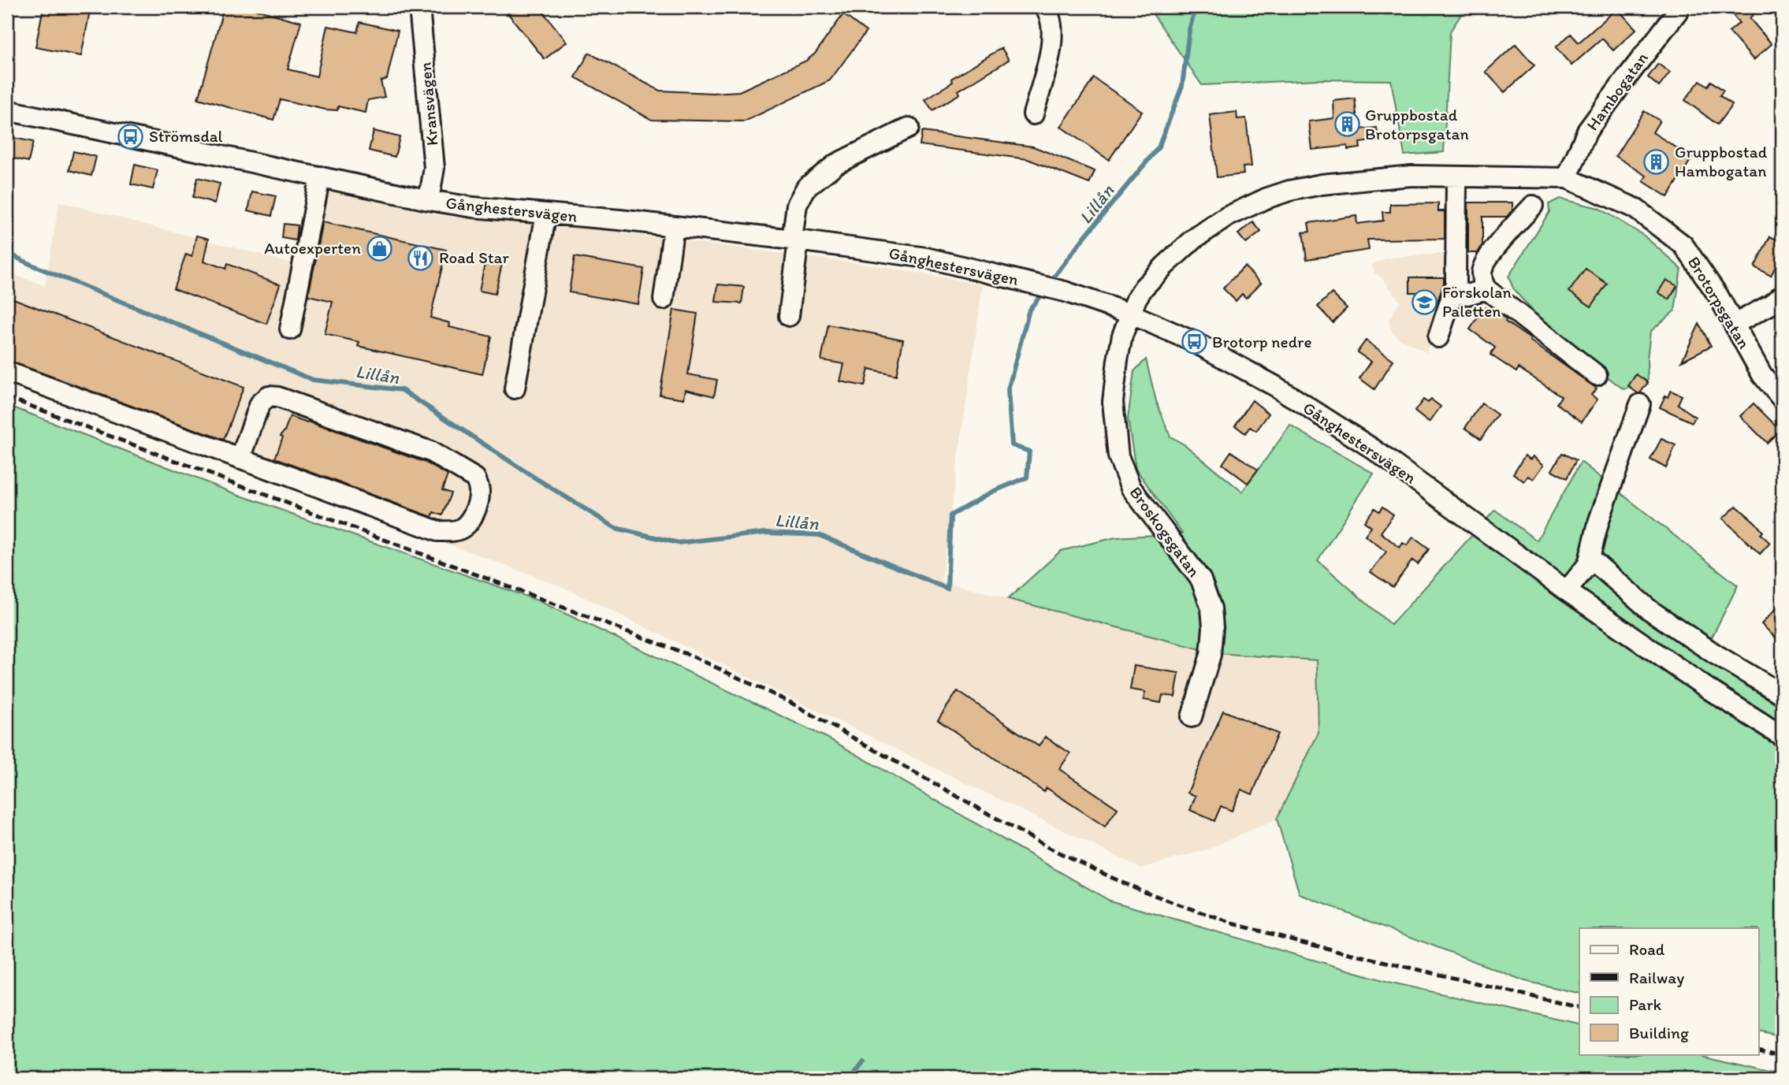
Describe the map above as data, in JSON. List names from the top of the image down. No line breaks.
{"streets":{"street":["Hambogatan","Kransvägen","Gånghestersvägen","Brotorpsgatan","Broskogsgatan"]},"crossings":[["Hambogatan","Brotorpsgatan"],["Kransvägen","Gånghestersvägen"],["Gånghestersvägen","Brotorpsgatan"],["Gånghestersvägen","Broskogsgatan"],["Brotorpsgatan","Broskogsgatan"]],"water":["Lillån"],"places":{"building":["Gruppbostad Brotorpsgatan","Gruppbostad Hambogatan"],"bus stop":["Strömsdal","Brotorp nedre"],"shop":["Autoexperten"],"restaurant":["Road Star"],"school or university":["Förskolan Paletten"]},"legend":["Road","Railway","Park","Building"]}
